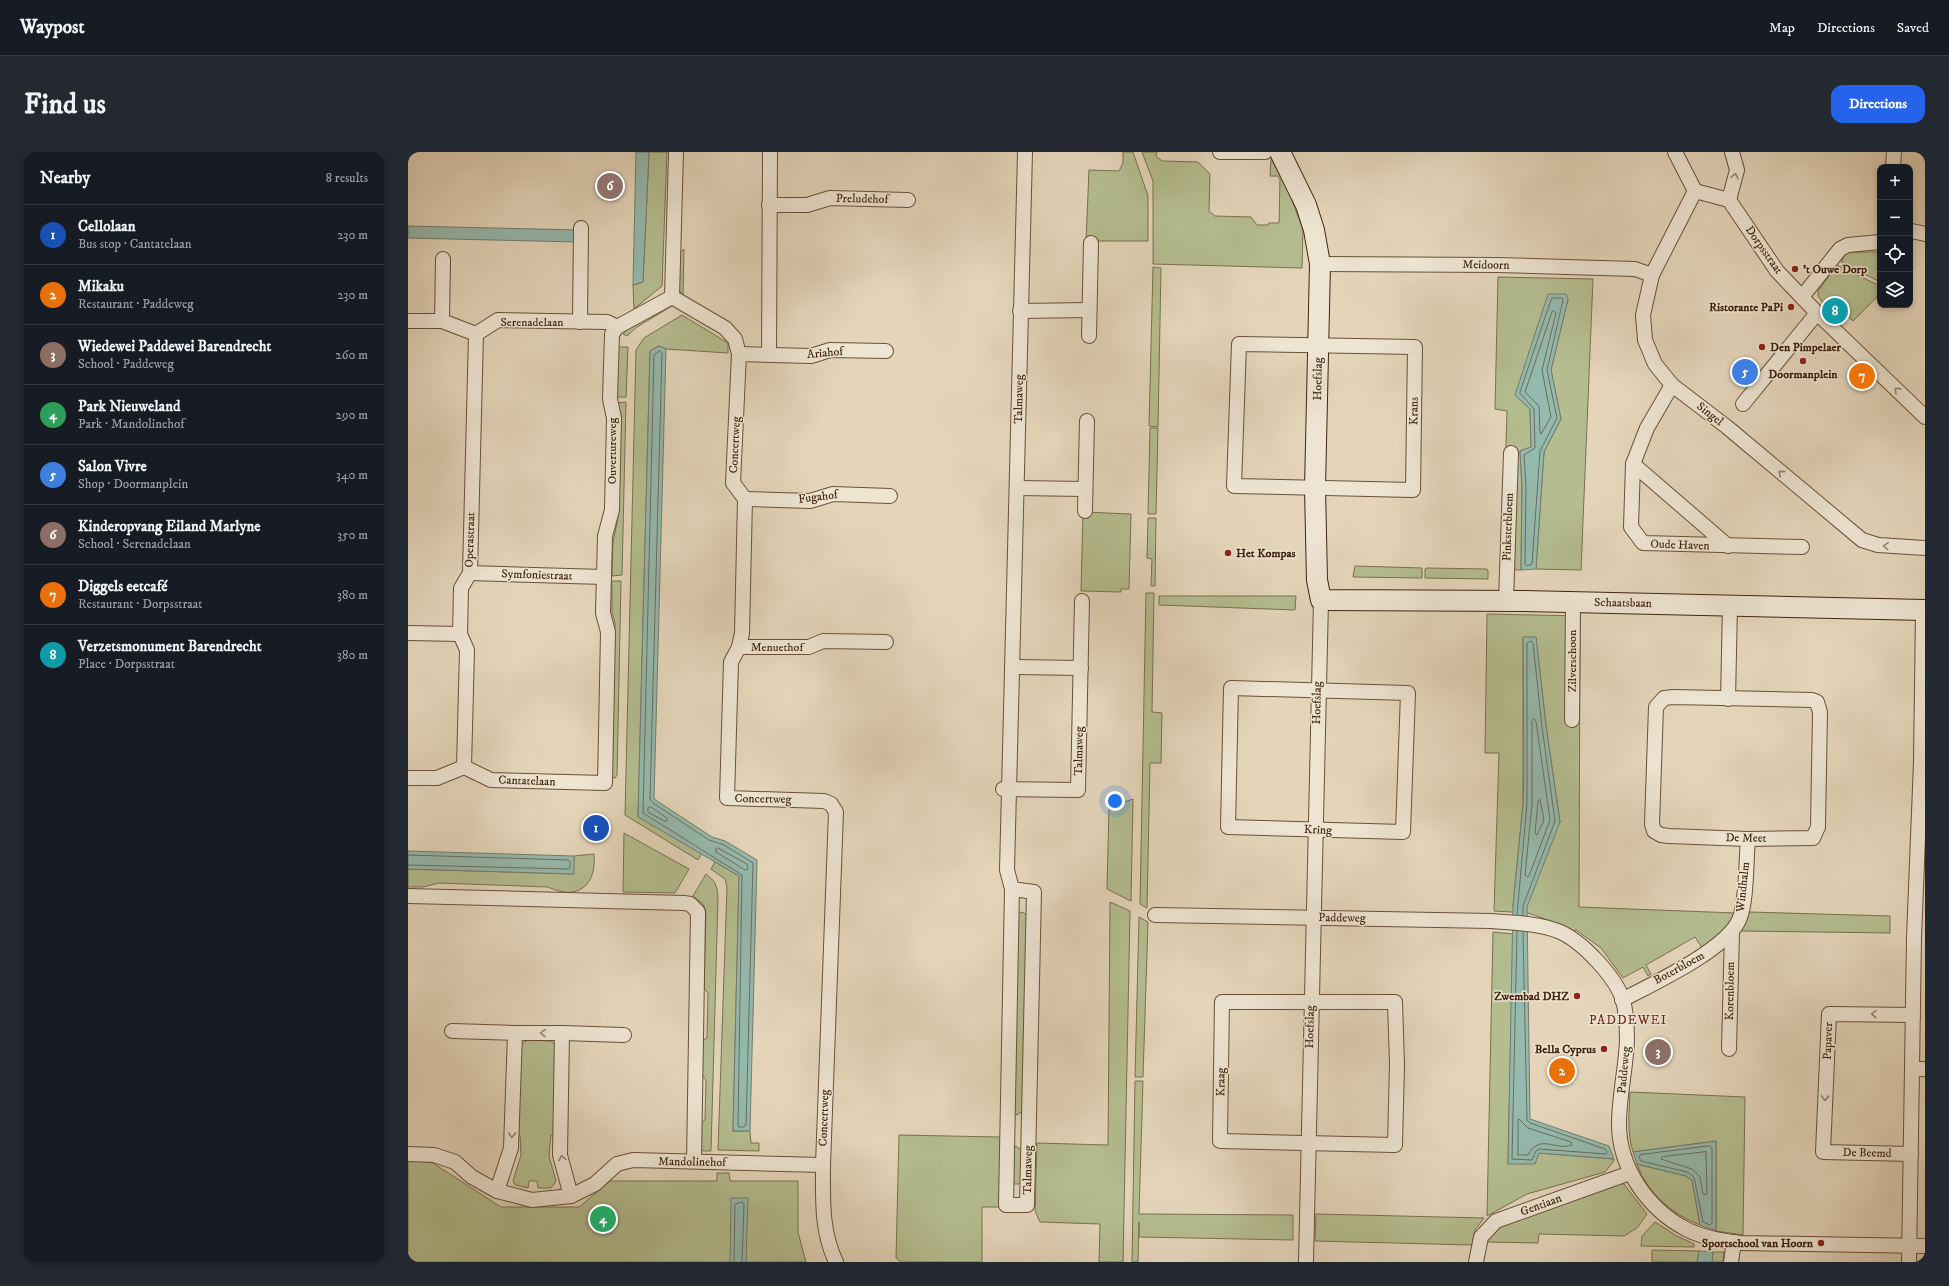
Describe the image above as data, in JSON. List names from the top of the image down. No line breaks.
{"streets":{"street":["Preludehof","Dorpsstraat","Meidoorn","Serenadelaan","Ariahof","Hoefslag","Talmaweg","Krans","Singel","Concertweg","Ouvertureweg","Fugahof","Pinksterbloem","Operastraat","Oude Haven","Symfoniestraat","Schaatsbaan","Menuethof","Zilverschoon","Cantatelaan","Kring","De Meet","Windhalm","Paddeweg","Boterbloem","Korenbloem","Papaver","Kraag","De Beemd","Mandolinehof","Gentiaan"]},"crossings":[["Meidoorn","Hoefslag"],["Meidoorn","Singel"],["Serenadelaan","Ouvertureweg"],["Serenadelaan","Operastraat"],["Ariahof","Concertweg"],["Hoefslag","Krans"],["Hoefslag","Schaatsbaan"],["Hoefslag","Kring"],["Hoefslag","Paddeweg"],["Hoefslag","Kraag"],["Singel","Oude Haven"],["Concertweg","Fugahof"],["Concertweg","Menuethof"],["Concertweg","Mandolinehof"],["Ouvertureweg","Symfoniestraat"],["Ouvertureweg","Cantatelaan"],["Pinksterbloem","Schaatsbaan"],["Operastraat","Symfoniestraat"],["Operastraat","Cantatelaan"],["Schaatsbaan","Zilverschoon"],["De Meet","Windhalm"],["Windhalm","Boterbloem"],["Windhalm","Korenbloem"],["Paddeweg","Boterbloem"],["Paddeweg","Gentiaan"],["Boterbloem","Korenbloem"],["Papaver","De Beemd"]],"one_way":["Dorpsstraat","Singel"],"districts":["PADDEWEI"],"places":["'t Ouwe Dorp","Ristorante PaPi","Den Pimpelaer","Doormanplein","Het Kompas","Zwembad DHZ","Bella Cyprus","Sportschool van Hoorn"],"page":{"header":"Waypost","nav":["Map","Directions","Saved"],"buttons":"Directions","title":"Find us","heading":["Nearby","8 results"],"map_buttons":["+","−"],"pins":["6","8","5","7","1","3","2","4"],"list":[{"mark":"1","name":"Cellolaan","note":"Bus stop · Cantatelaan","value":"230 m"},{"mark":"2","name":"Mikaku","note":"Restaurant · Paddeweg","value":"230 m"},{"mark":"3","name":"Wiedewei Paddewei Barendrecht","note":"School · Paddeweg","value":"260 m"},{"mark":"4","name":"Park Nieuweland","note":"Park · Mandolinehof","value":"290 m"},{"mark":"5","name":"Salon Vivre","note":"Shop · Doormanplein","value":"340 m"},{"mark":"6","name":"Kinderopvang Eiland Marlyne","note":"School · Serenadelaan","value":"350 m"},{"mark":"7","name":"Diggels eetcafé","note":"Restaurant · Dorpsstraat","value":"380 m"},{"mark":"8","name":"Verzetsmonument Barendrecht","note":"Place · Dorpsstraat","value":"380 m"}]}}
